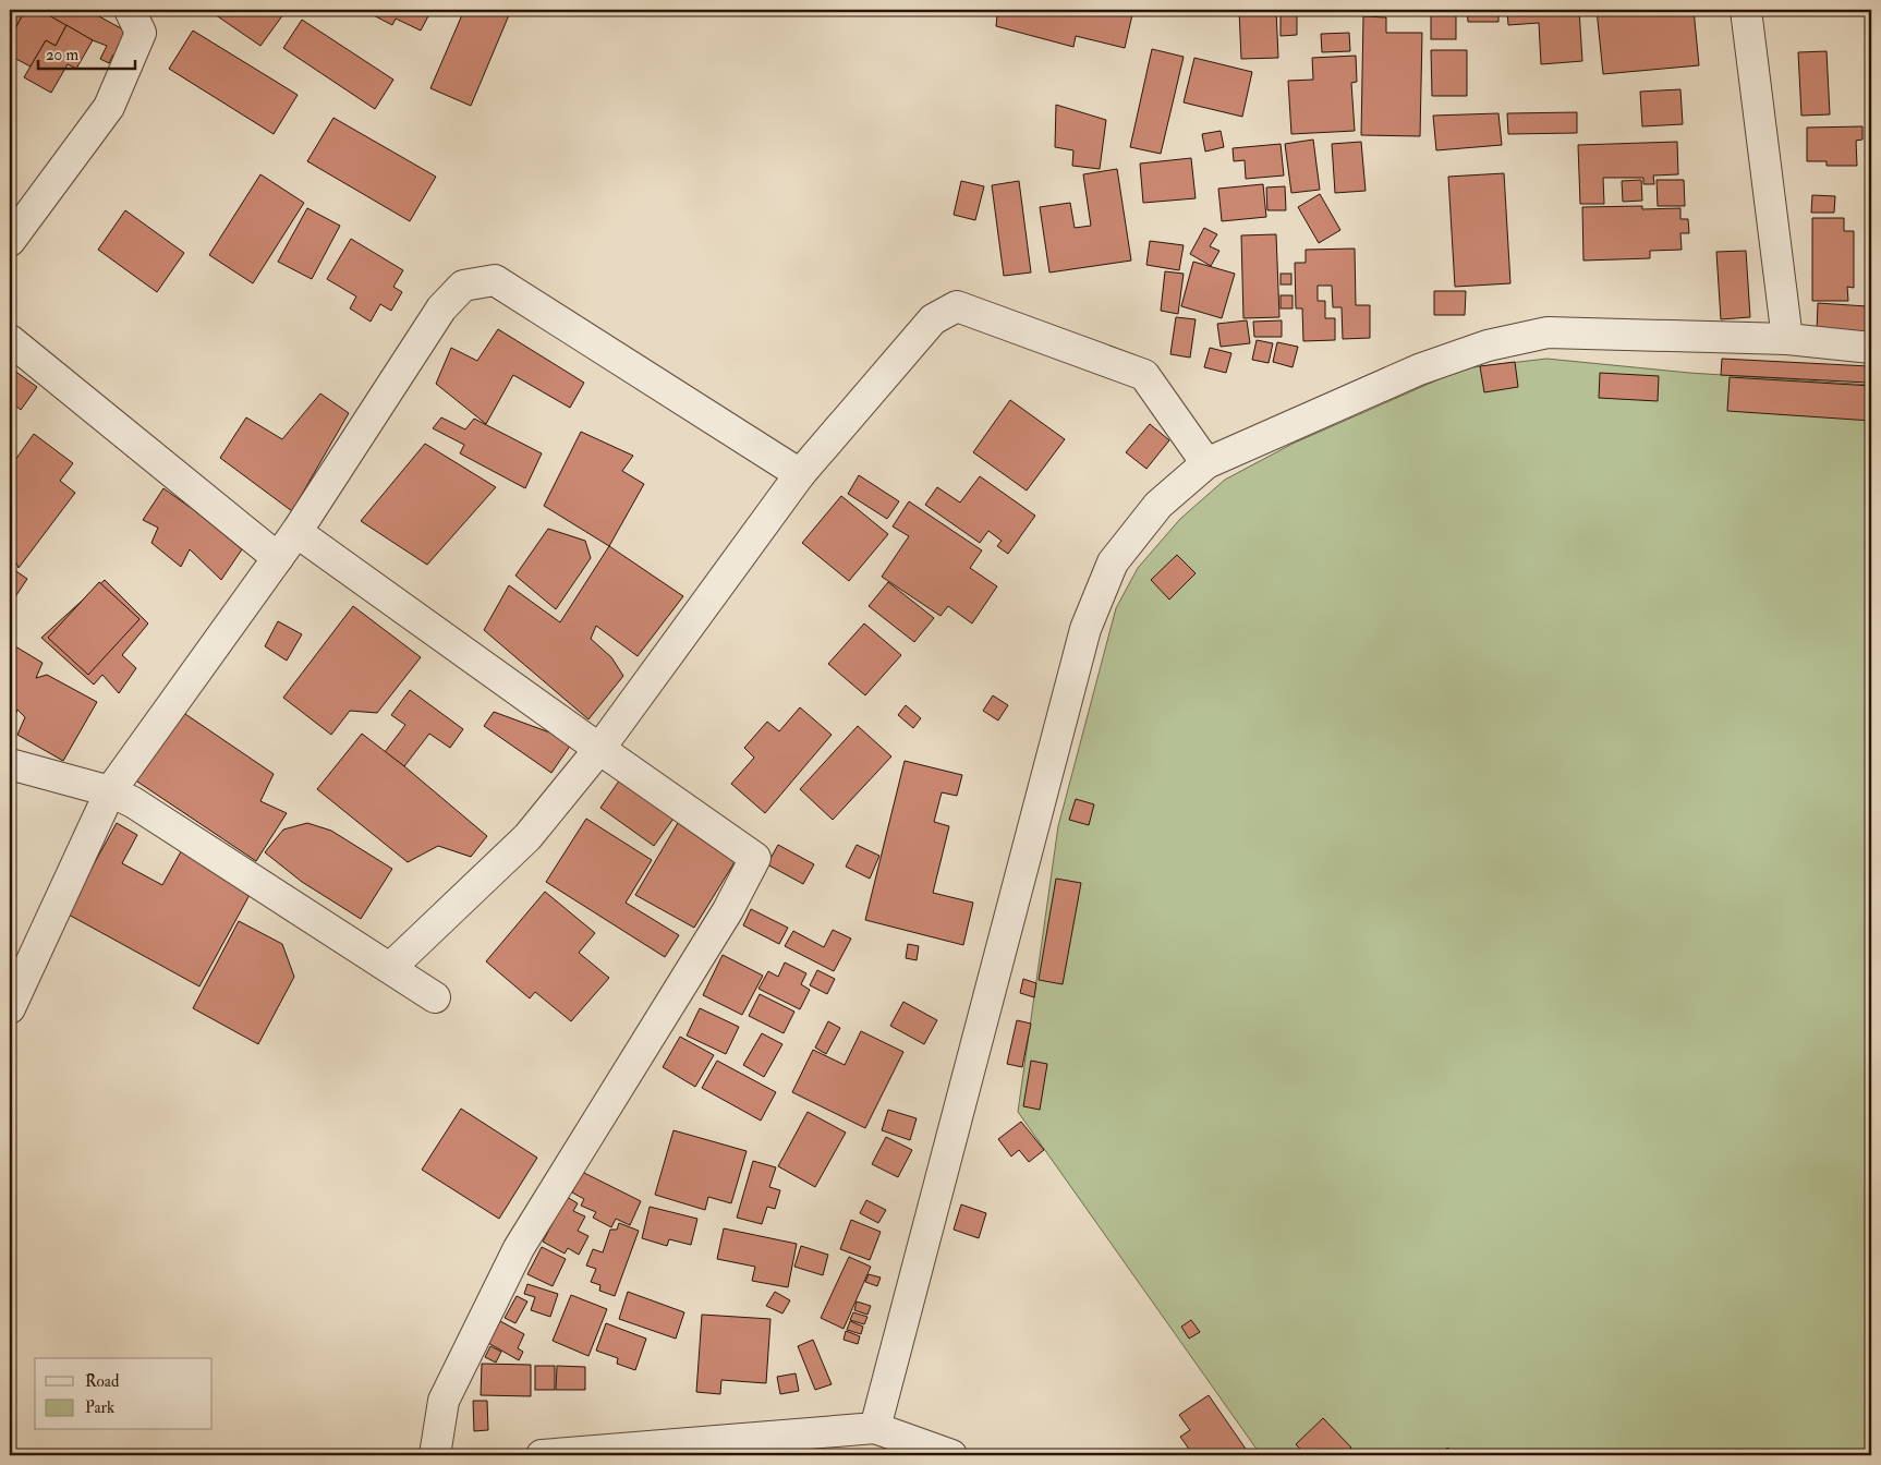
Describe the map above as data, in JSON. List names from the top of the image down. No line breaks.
{"legend":["Road","Park"],"scale_bar":"20 m"}
